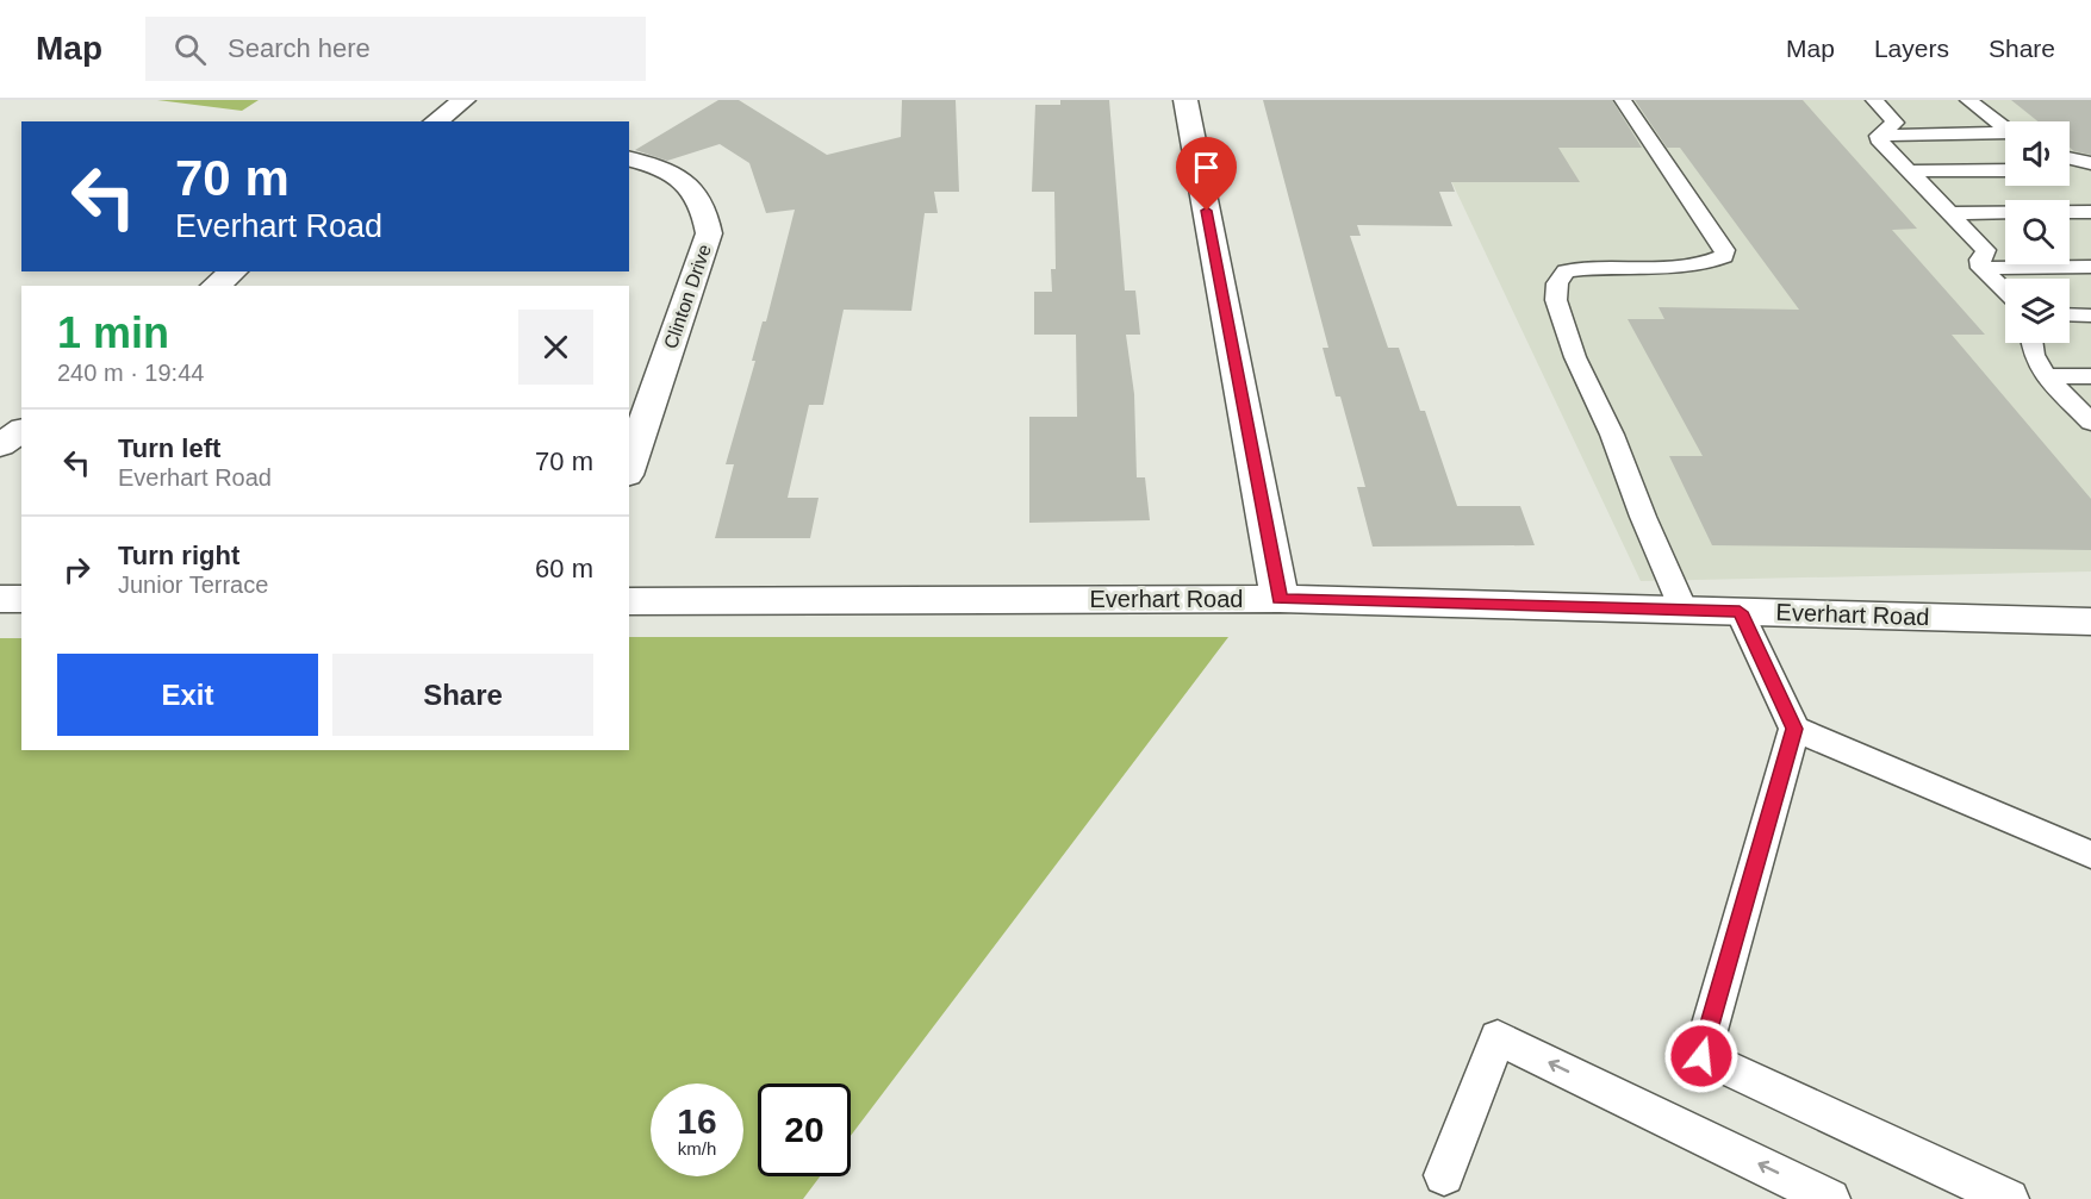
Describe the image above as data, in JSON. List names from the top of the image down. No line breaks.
{"streets":{"street":["Clinton Drive","Everhart Road"]},"page":{"header":"Map","search":"Search here","nav":["Map","Layers","Share"],"turn":["70 m","Everhart Road"],"heading":["1 min","240 m · 19:44"],"list":[{"name":"Turn left","note":"Everhart Road","value":"70 m"},{"name":"Turn right","note":"Junior Terrace","value":"60 m"}],"buttons":["Exit","Share"],"speed":"16 km/h","limit":"20"}}
